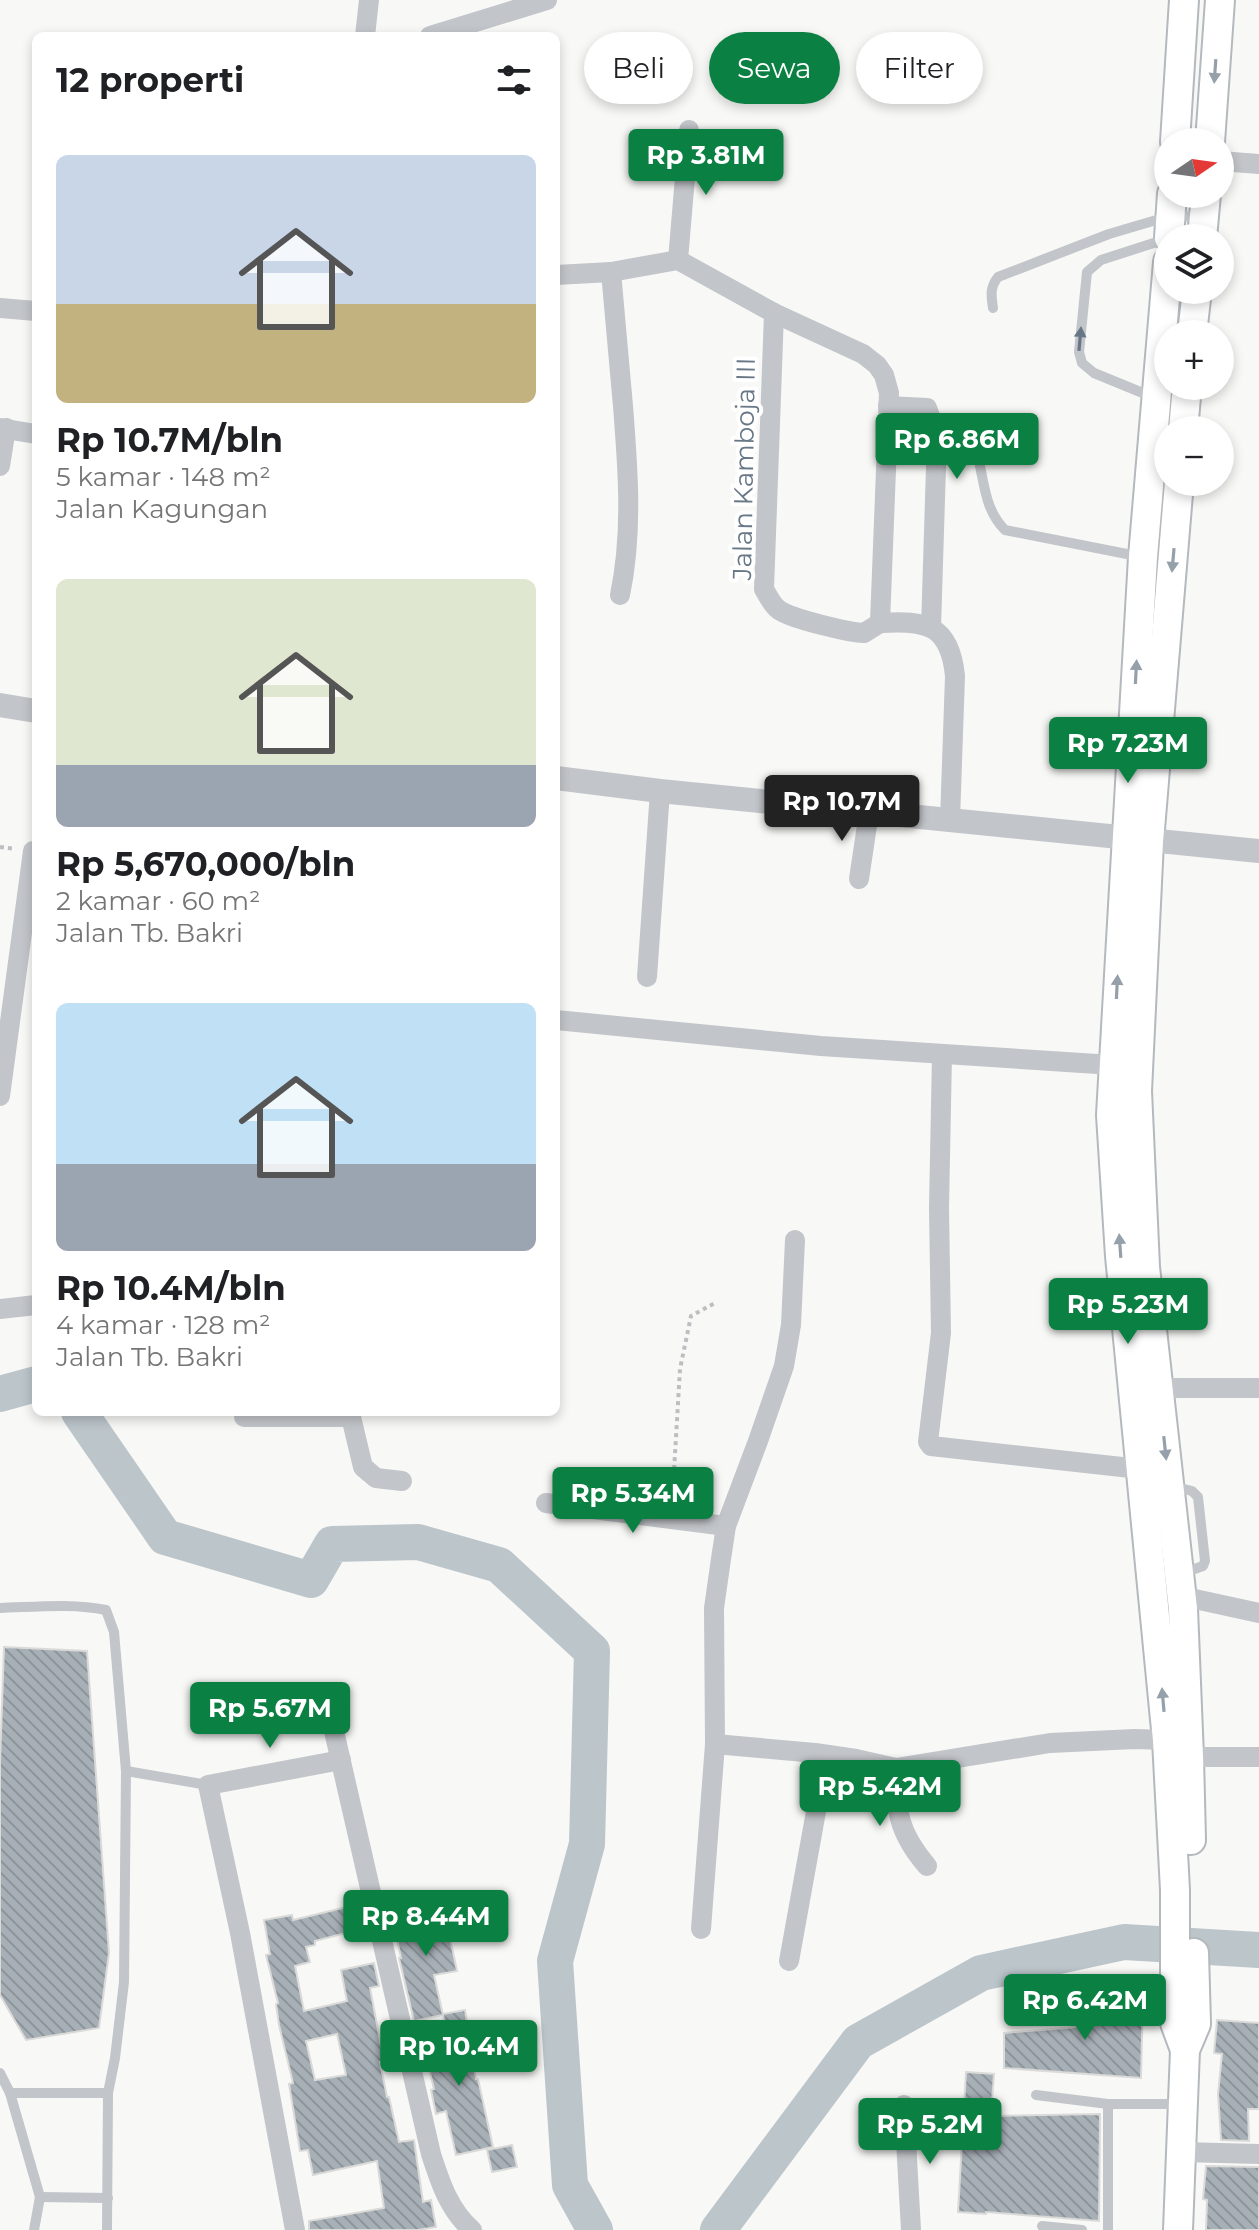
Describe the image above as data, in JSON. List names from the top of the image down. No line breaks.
{"streets":{"street":["Jalan Kamboja III"]},"north":"right","page":{"chip":["Beli","Sewa","Filter"],"heading":"12 properti","map_buttons":["+","−"],"list":[{"name":"Rp 10.7M/bln","note":"5 kamar · 148 m² · Jalan Kagungan"},{"name":"Rp 5,670,000/bln","note":"2 kamar · 60 m² · Jalan Tb. Bakri"},{"name":"Rp 10.4M/bln","note":"4 kamar · 128 m² · Jalan Tb. Bakri"}],"price":["Rp 3.81M","Rp 6.86M","Rp 7.23M","Rp 10.7M","Rp 5.23M","Rp 5.34M","Rp 5.67M","Rp 5.42M","Rp 8.44M","Rp 6.42M","Rp 10.4M","Rp 5.2M"]}}
